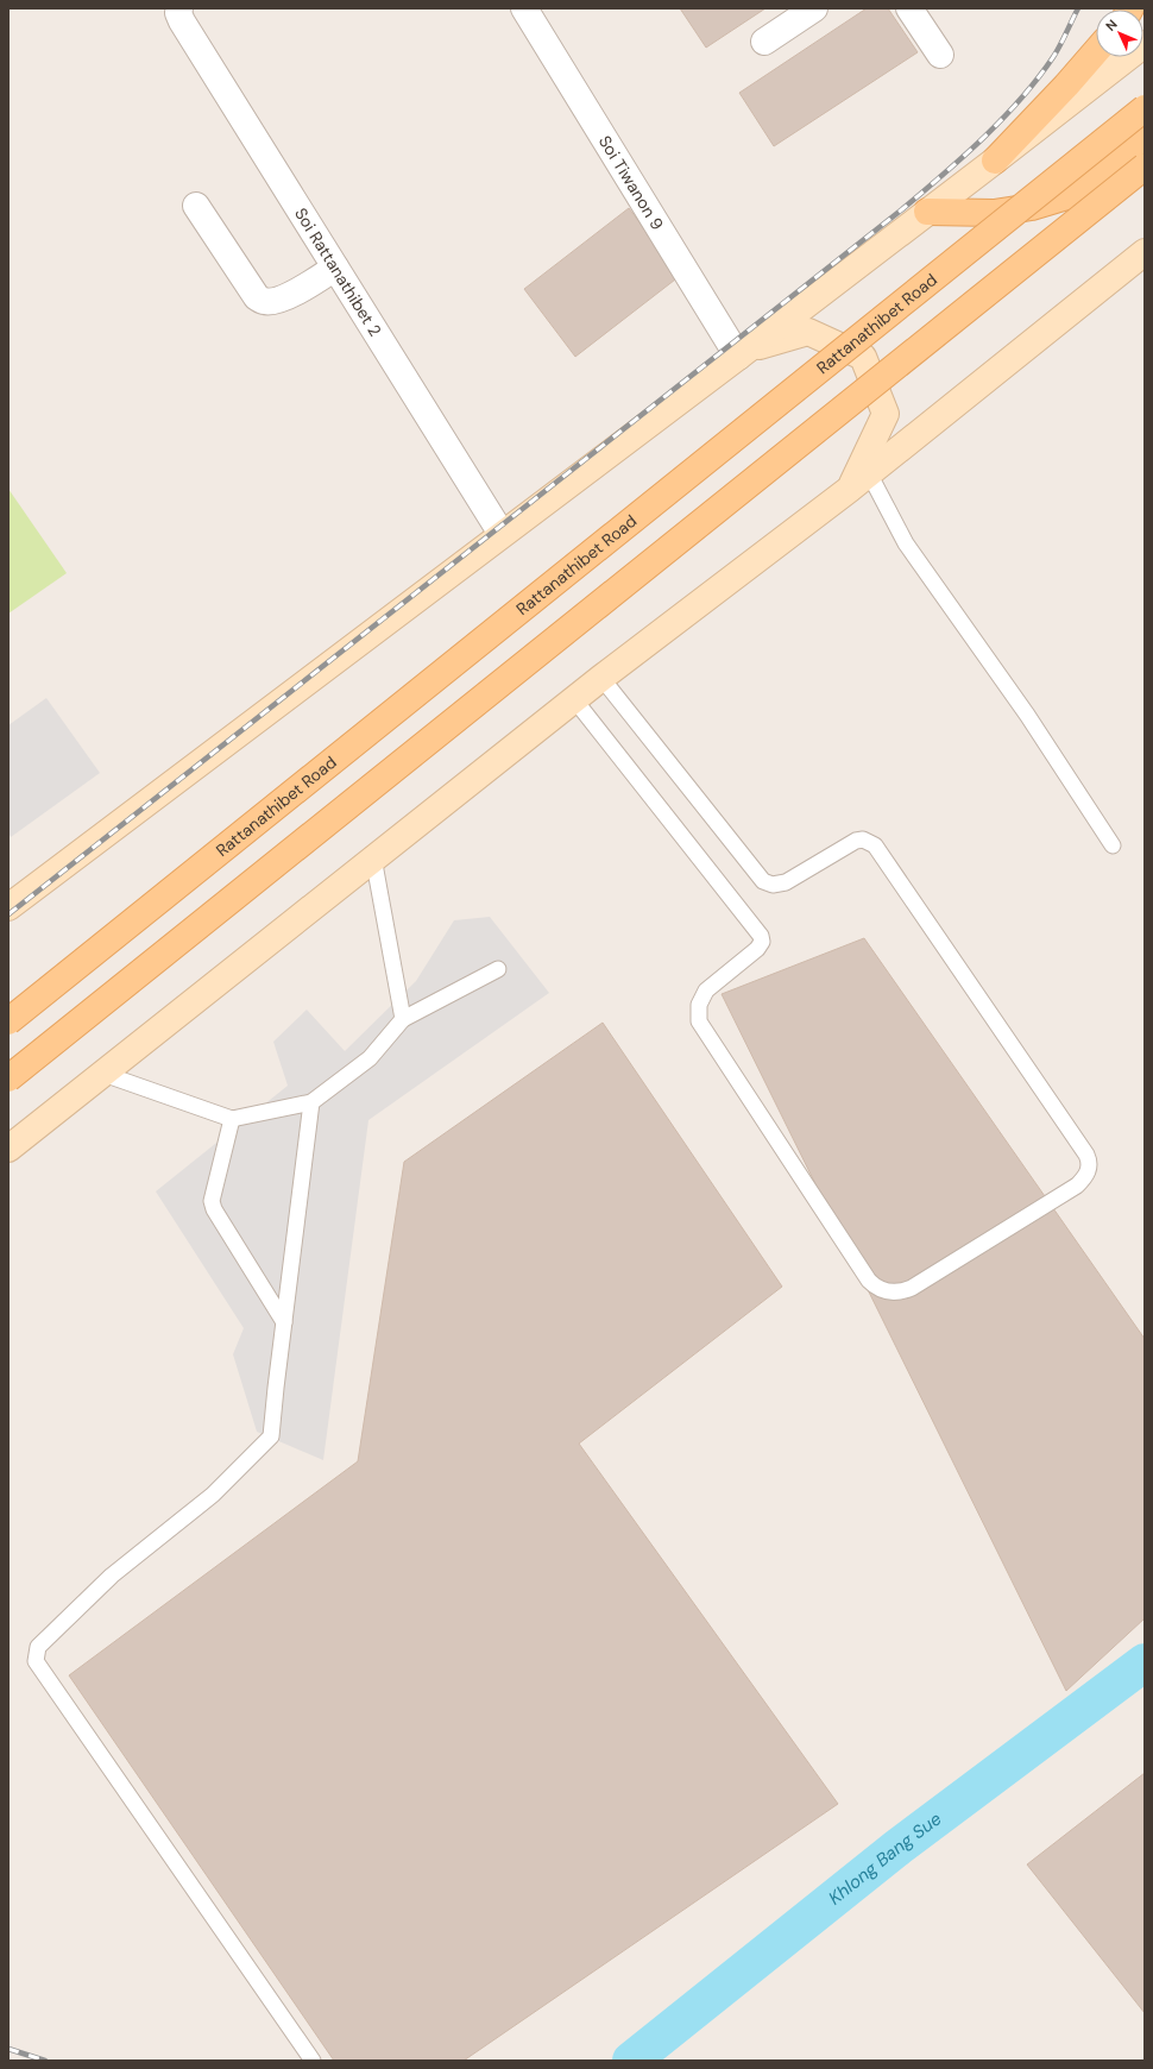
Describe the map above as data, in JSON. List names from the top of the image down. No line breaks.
{"streets":{"main road":["Rattanathibet Road"],"street":["Soi Tiwanon 9","Soi Rattanathibet 2"]},"water":["Khlong Bang Sue"],"north":"top left"}
